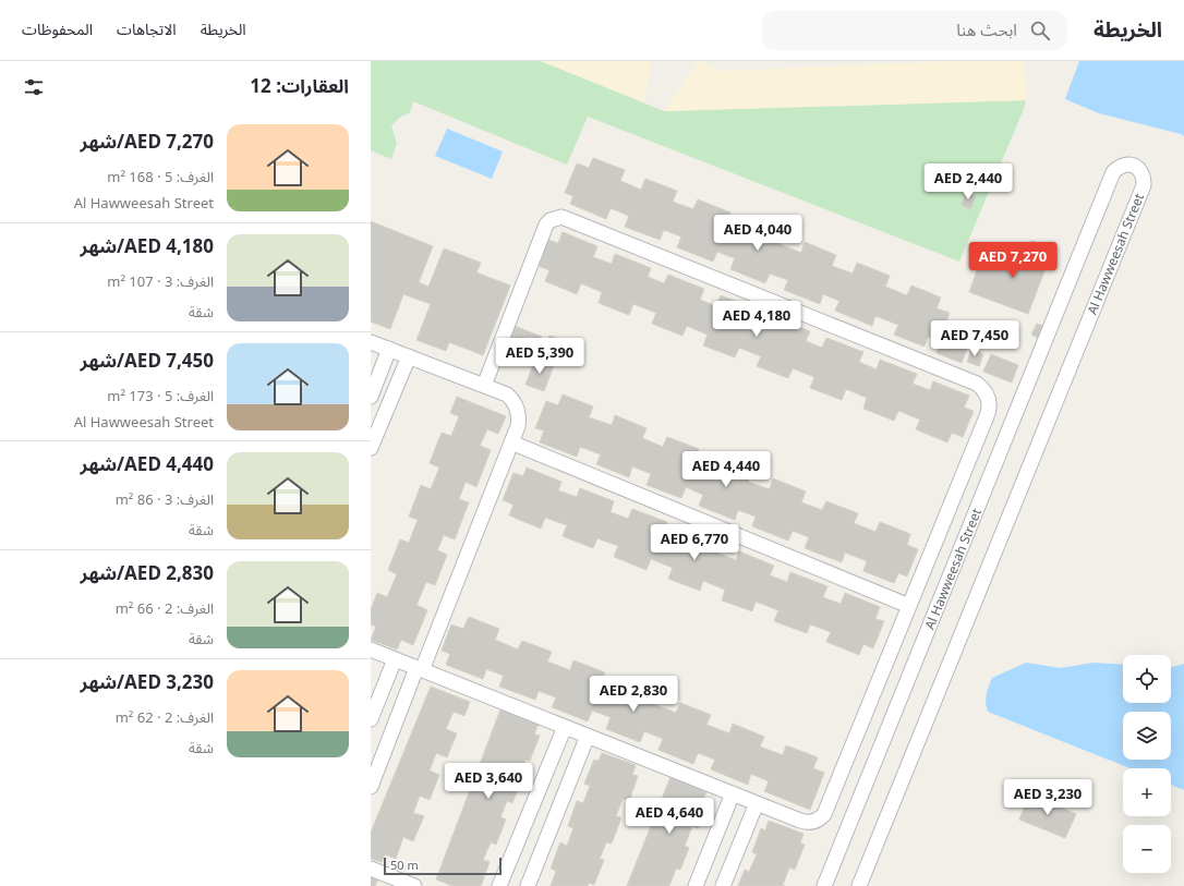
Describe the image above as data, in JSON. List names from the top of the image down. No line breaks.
{"streets":{"street":["Al Hawweesah Street"]},"scale_bar":"50 m","page":{"header":"الخريطة","search":"ابحث هنا","nav":["الخريطة","الاتجاهات","المحفوظات"],"heading":"العقارات: 12","list":[{"name":"AED 7,270/شهر","note":"الغرف: 5 · 168 m² · Al Hawweesah Street"},{"name":"AED 4,180/شهر","note":"الغرف: 3 · 107 m² · شقة"},{"name":"AED 7,450/شهر","note":"الغرف: 5 · 173 m² · Al Hawweesah Street"},{"name":"AED 4,440/شهر","note":"الغرف: 3 · 86 m² · شقة"},{"name":"AED 2,830/شهر","note":"الغرف: 2 · 66 m² · شقة"},{"name":"AED 3,230/شهر","note":"الغرف: 2 · 62 m² · شقة"}],"price":["AED 2,440","AED 4,040","AED 7,270","AED 4,180","AED 7,450","AED 5,390","AED 4,440","AED 6,770","AED 2,830","AED 3,640","AED 3,230","AED 4,640"],"map_buttons":["+","−"],"scale":"50 m"}}
